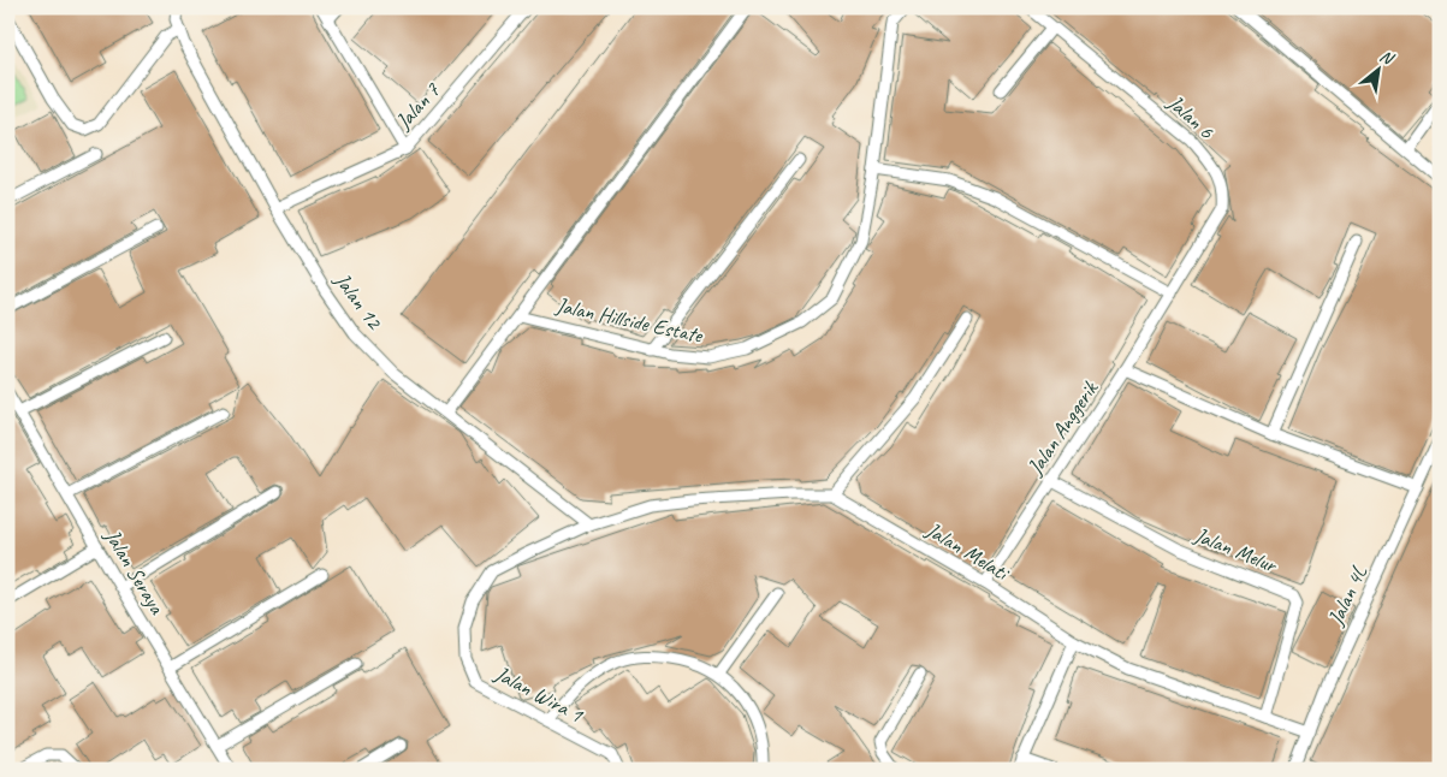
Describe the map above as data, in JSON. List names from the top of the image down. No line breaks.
{"streets":{"street":["Jalan 7","Jalan 6","Jalan 12","Jalan Hillside Estate","Jalan Anggerik","Jalan Melur","Jalan Melati","Jalan Seraya","Jalan 4L","Jalan Wira 1"]},"crossings":[["Jalan 7","Jalan 12"],["Jalan 6","Jalan Anggerik"],["Jalan 12","Jalan Hillside Estate"],["Jalan 12","Jalan Wira 1"],["Jalan Anggerik","Jalan Melur"],["Jalan Anggerik","Jalan Melati"],["Jalan Melur","Jalan Melati"],["Jalan Melati","Jalan 4L"]],"north":"top right"}
